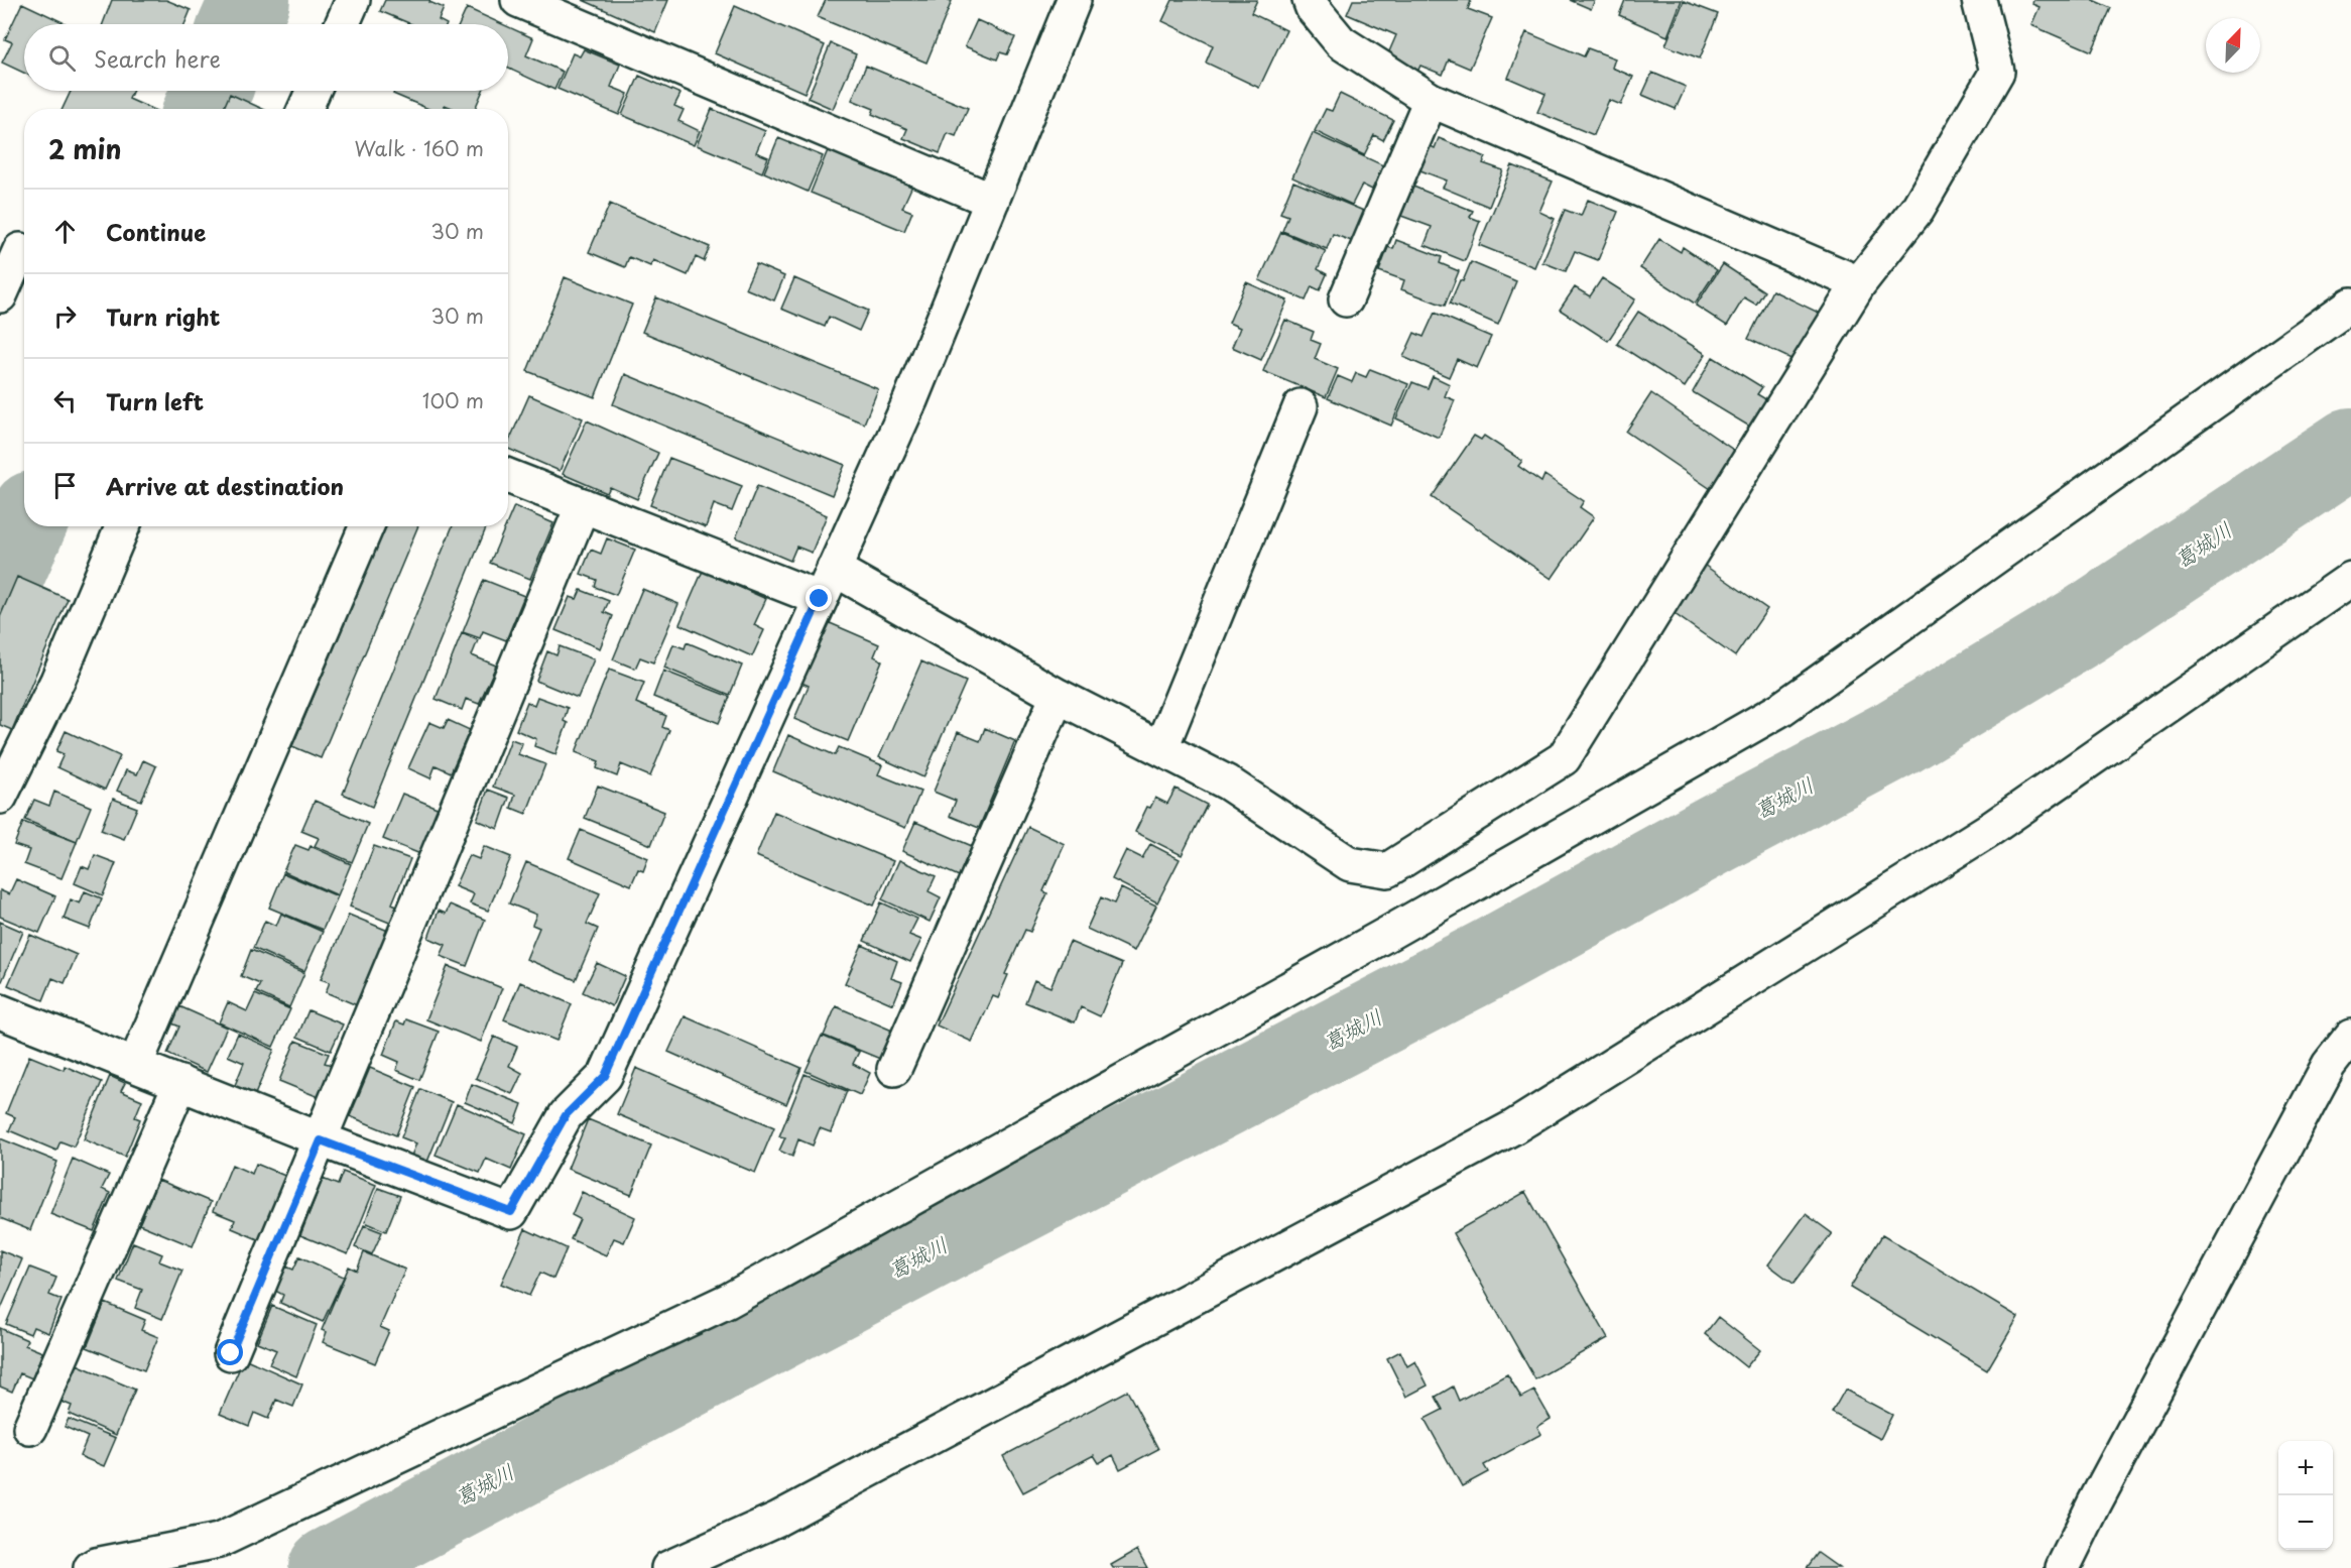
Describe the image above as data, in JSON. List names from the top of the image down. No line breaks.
{"water":["葛城川"],"north":"top right","page":{"search":"Search here","heading":["2 min","Walk · 160 m"],"list":[["Continue","30 m"],["Turn right","30 m"],["Turn left","100 m"],"Arrive at destination"],"map_buttons":["+","−"]}}
